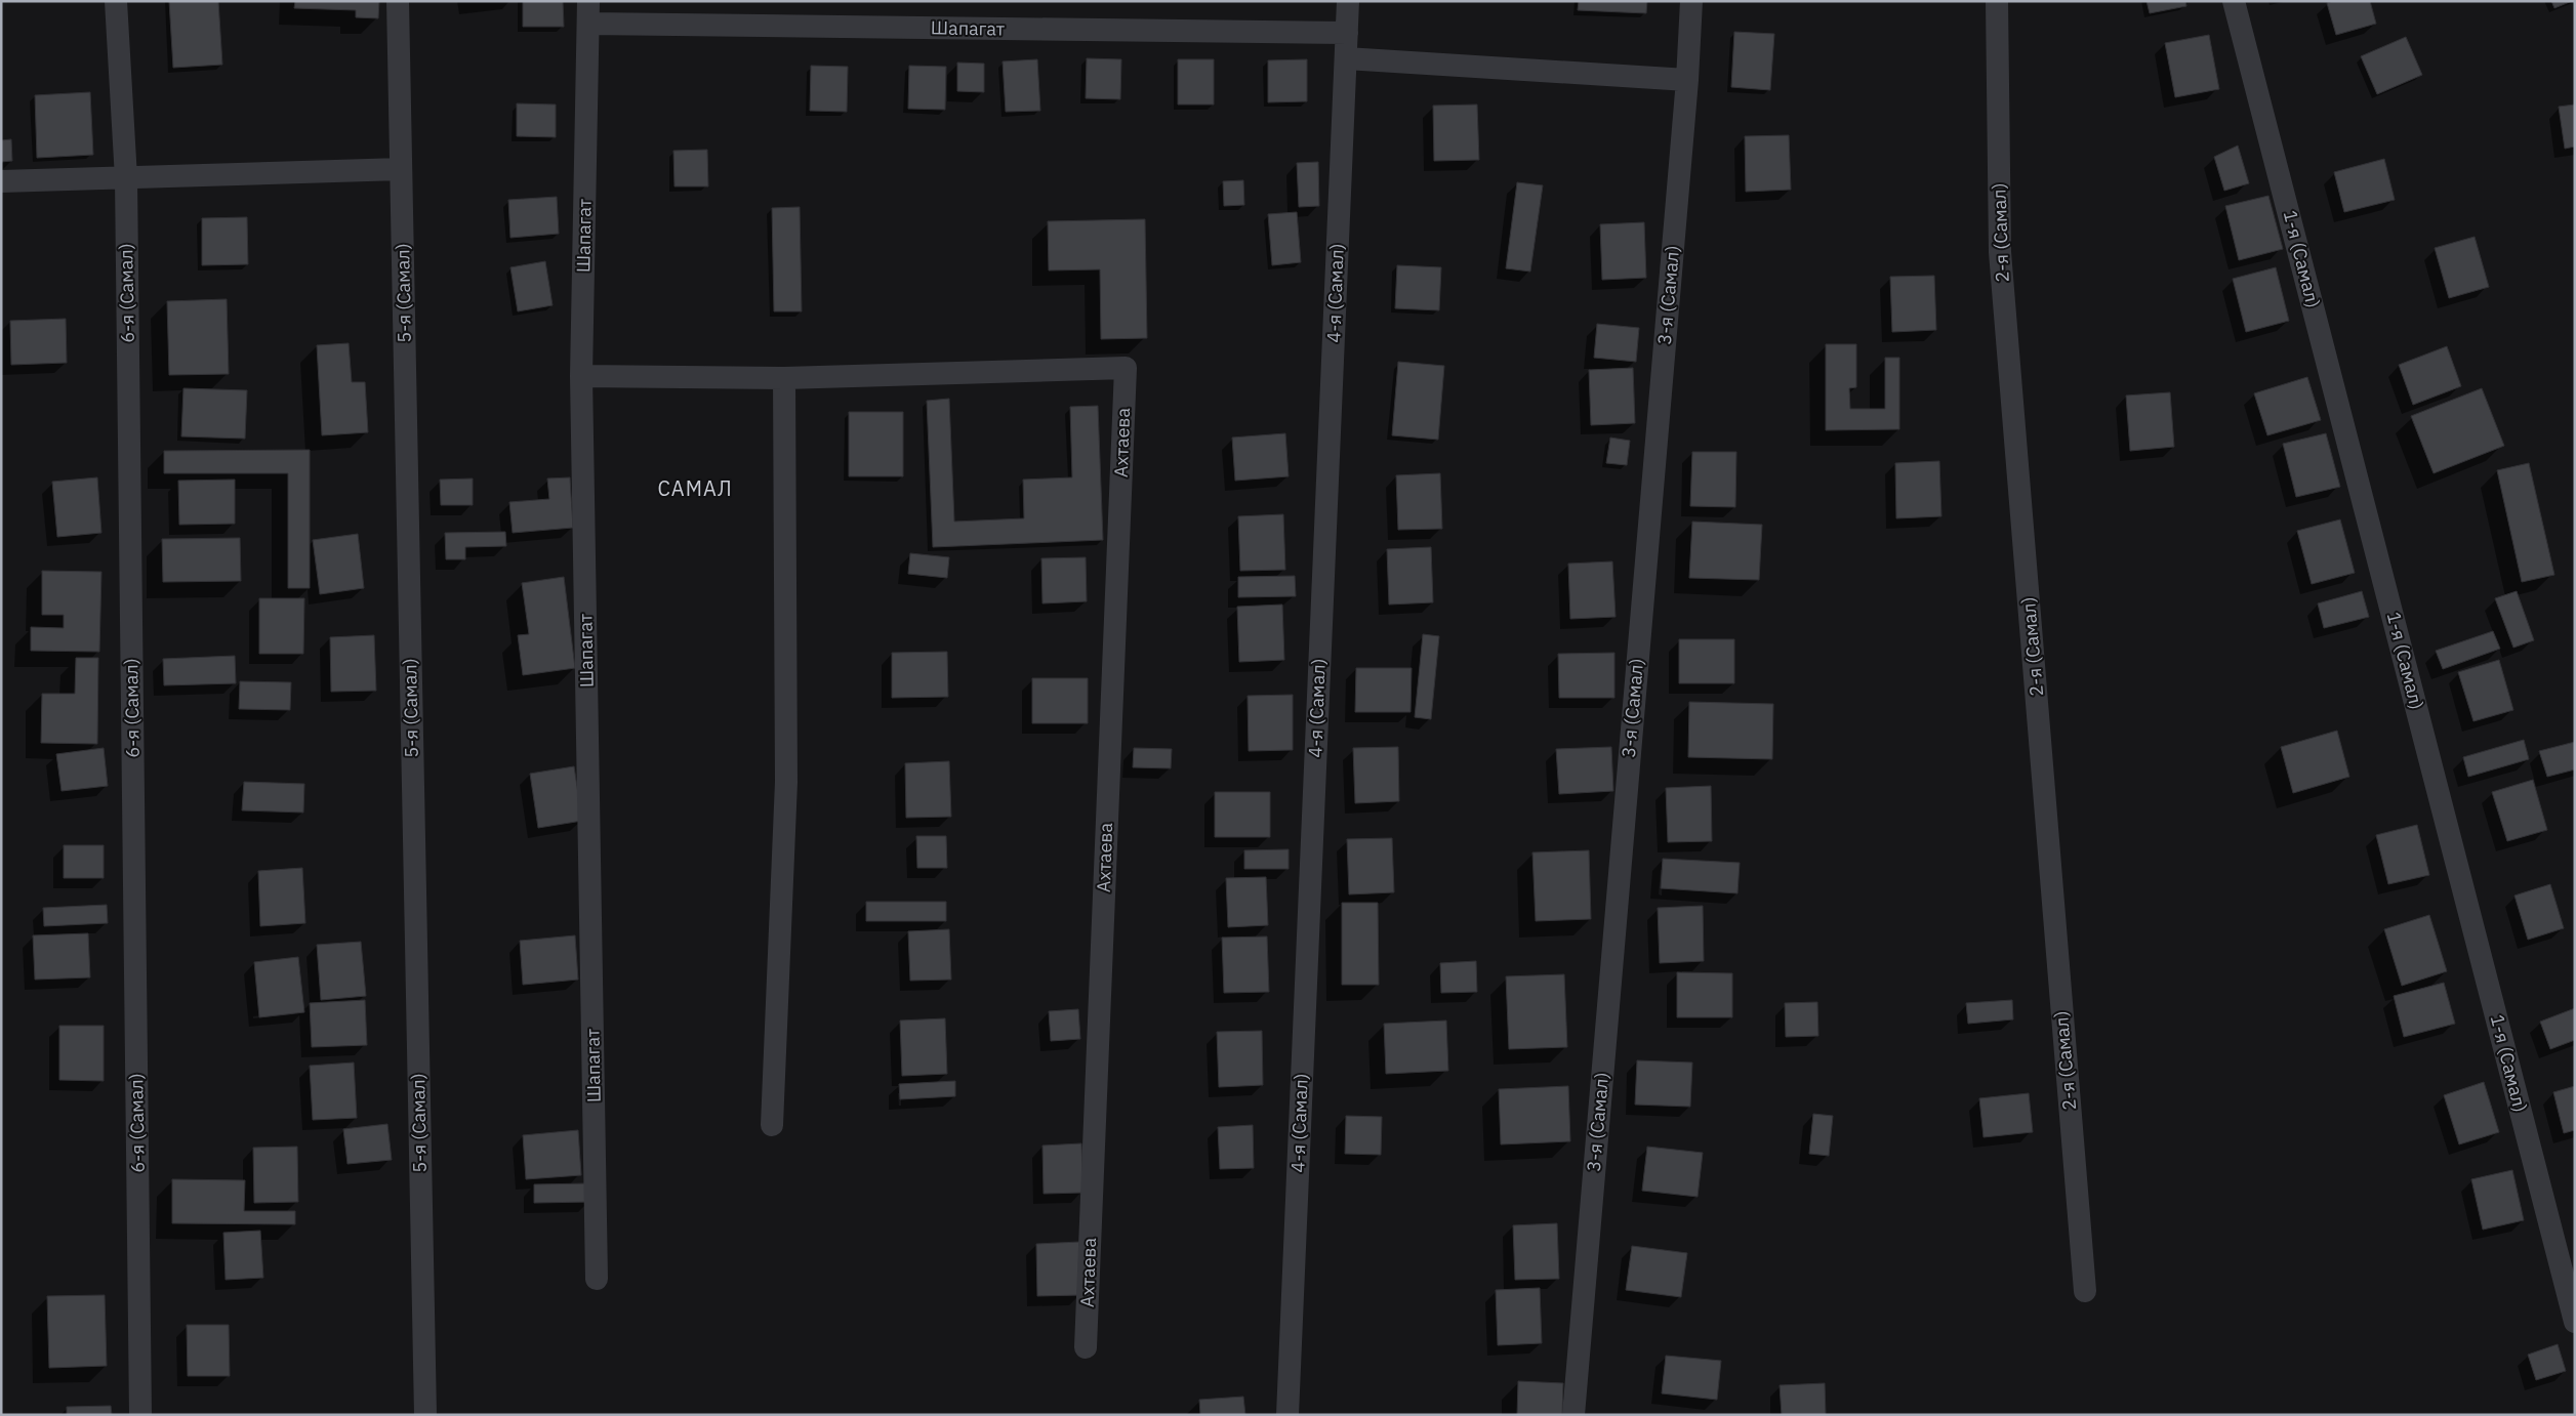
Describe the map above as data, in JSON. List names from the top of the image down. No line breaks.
{"streets":{"street":["Шапагат","2-я (Самал)","1-я (Самал)","6-я (Самал)","5-я (Самал)","4-я (Самал)","3-я (Самал)","Ахтаева"]},"crossings":[["Шапагат","4-я (Самал)"]],"districts":["САМАЛ"]}
